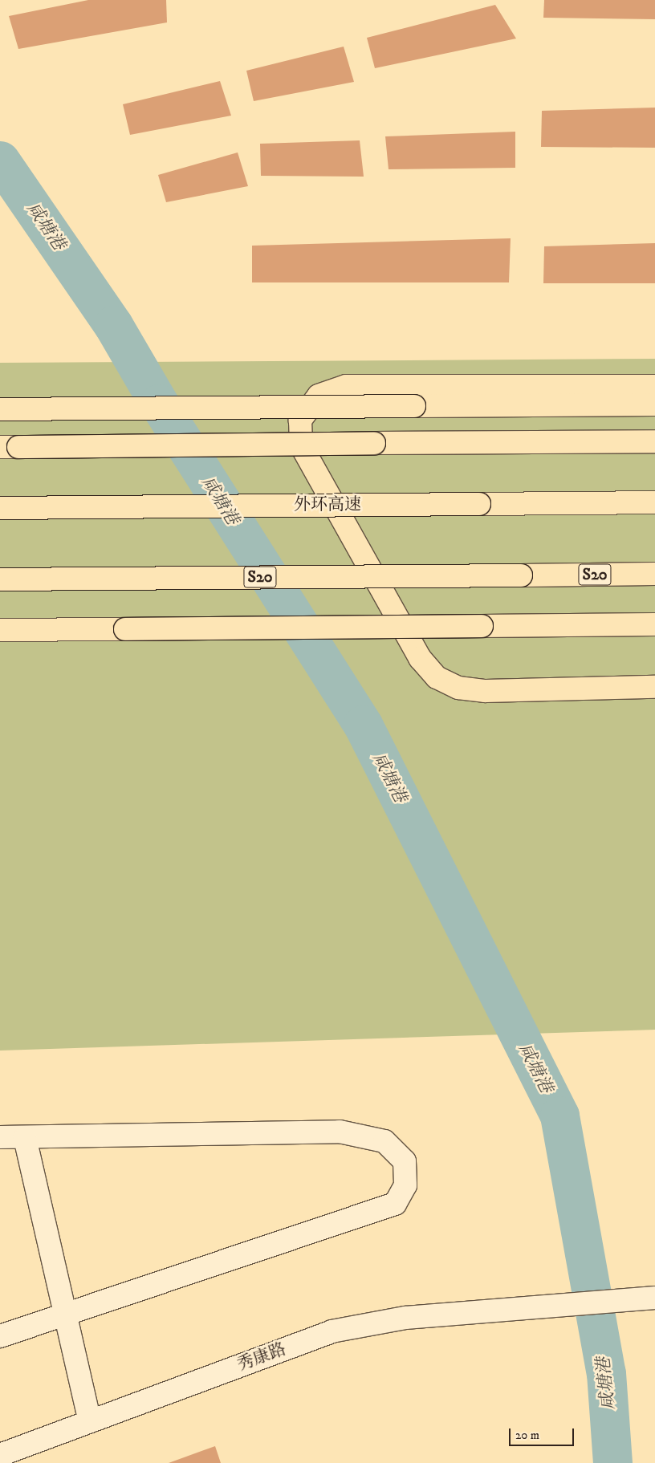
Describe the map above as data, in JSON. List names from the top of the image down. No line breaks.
{"streets":{"highway":["外环高速","S20"],"street":["秀康路"]},"water":["咸塘港"],"scale_bar":"20 m"}
